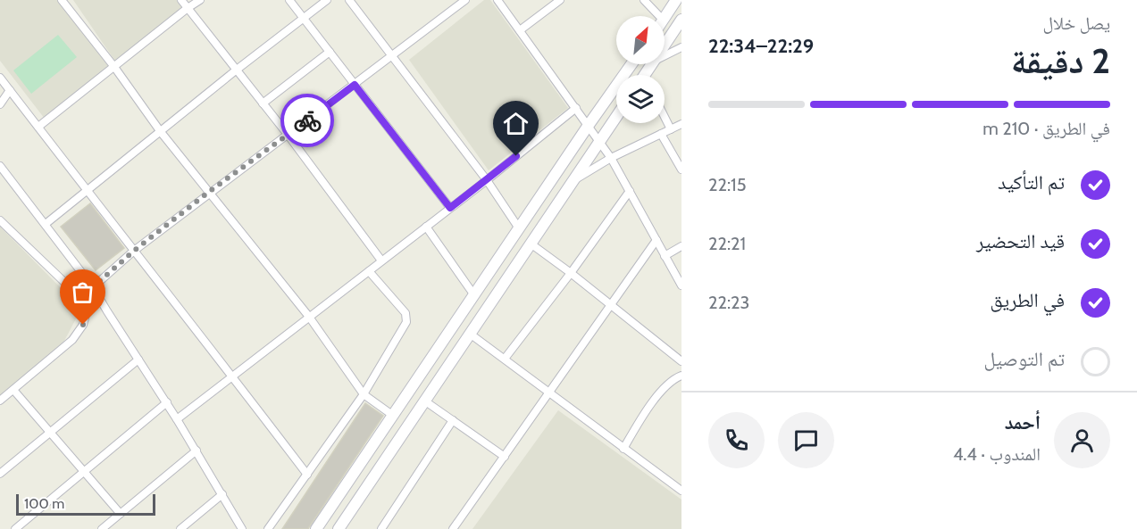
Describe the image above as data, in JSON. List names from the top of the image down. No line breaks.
{"scale_bar":"100 m","north":"top right","page":{"heading":["2 دقيقة","يصل خلال","22:29–22:34"],"panel":["أحمد","المندوب · 4.4"],"bar":"في الطريق · 210 m","list":[["تم التأكيد","22:15"],["قيد التحضير","22:21"],["في الطريق","22:23"],"تم التوصيل"],"scale":"100 m"}}
